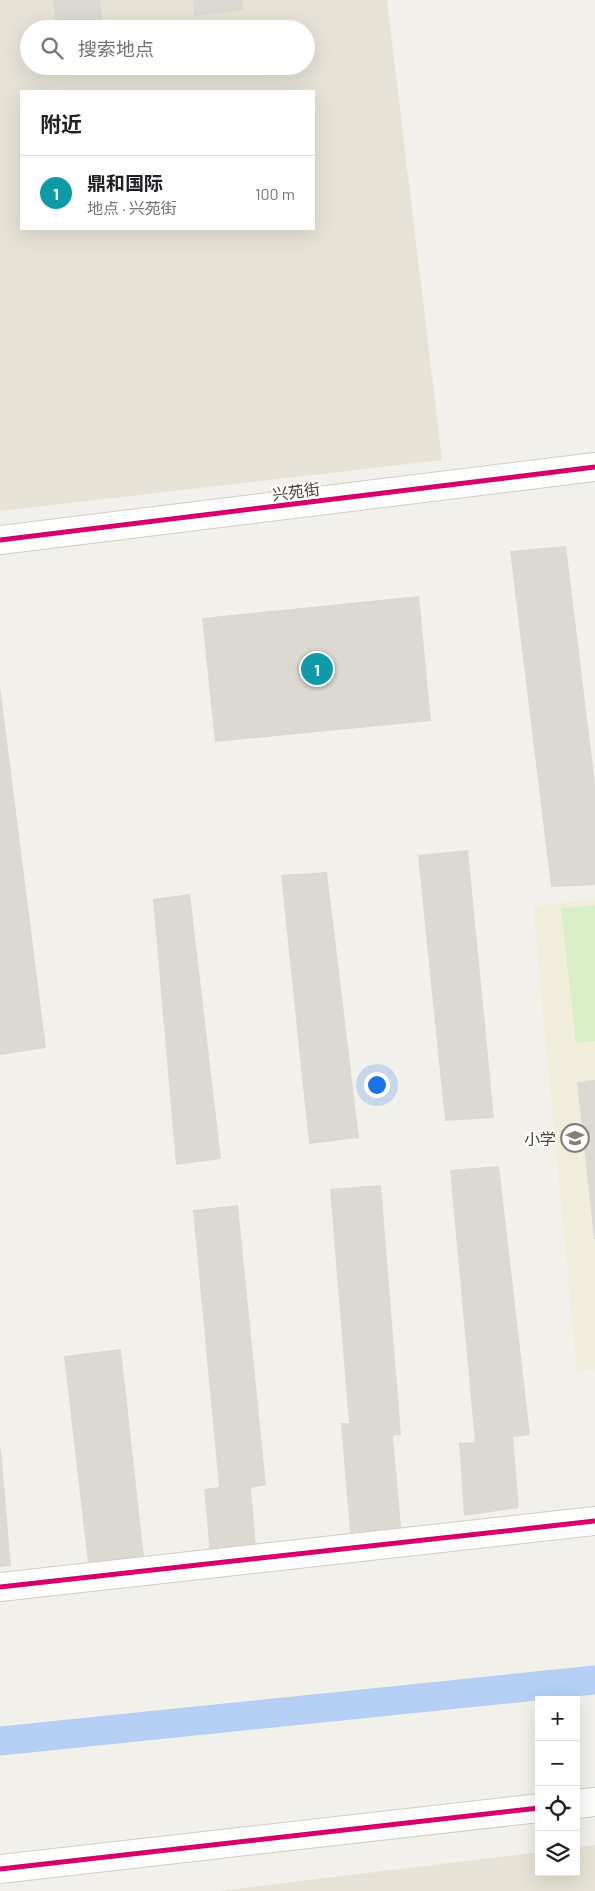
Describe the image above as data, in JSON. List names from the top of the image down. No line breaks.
{"streets":{"street":["兴苑街"]},"places":{"school or university":["小学"]},"page":{"search":"搜索地点","heading":"附近","list":[{"mark":"1","name":"鼎和国际","note":"地点 · 兴苑街","value":"100 m"}],"pins":"1","map_buttons":["+","−"]}}
